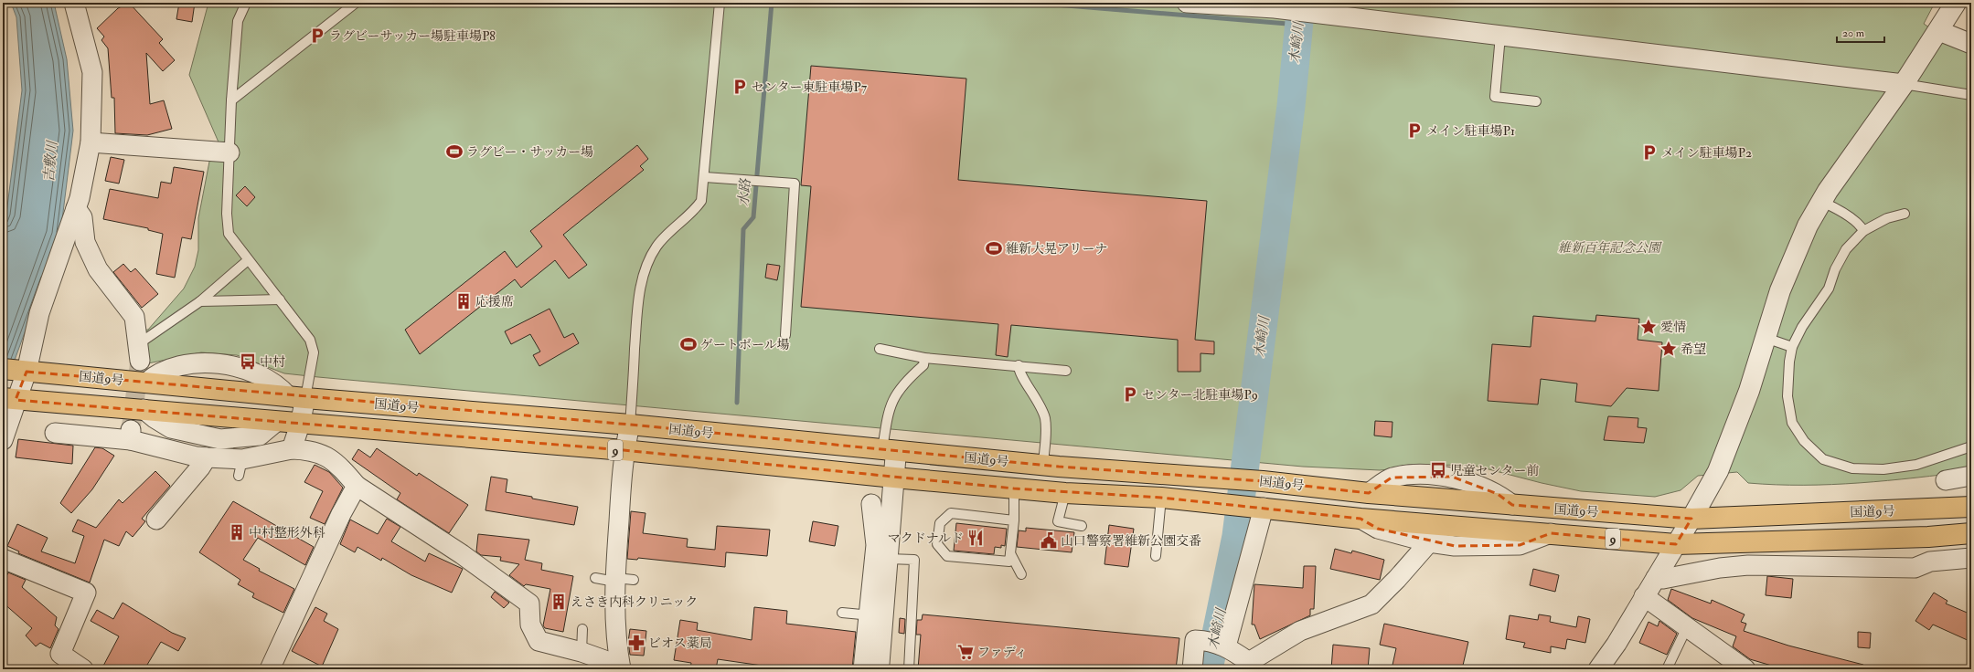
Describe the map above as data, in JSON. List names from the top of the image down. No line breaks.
{"streets":{"highway":["国道9号","9"]},"water":["木崎川","吉敷川","水路"],"parks":["維新百年記念公園"],"places":{"parking":["ラグビーサッカー場駐車場P8","センター東駐車場P7","メイン駐車場P1","メイン駐車場P2","センター北駐車場P9"],"sports":["ラグビー・サッカー場","維新大晃アリーナ","ゲートボール場"],"building":["応援席","中村整形外科","えさき内科クリニック"],"place":["愛情","希望"],"bus stop":["中村","児童センター前"],"restaurant":["マクドナルド"],"public building":["山口警察署維新公園交番"],"pharmacy":["ビオス薬局"],"supermarket":["ファディ"]},"scale_bar":"20 m"}
